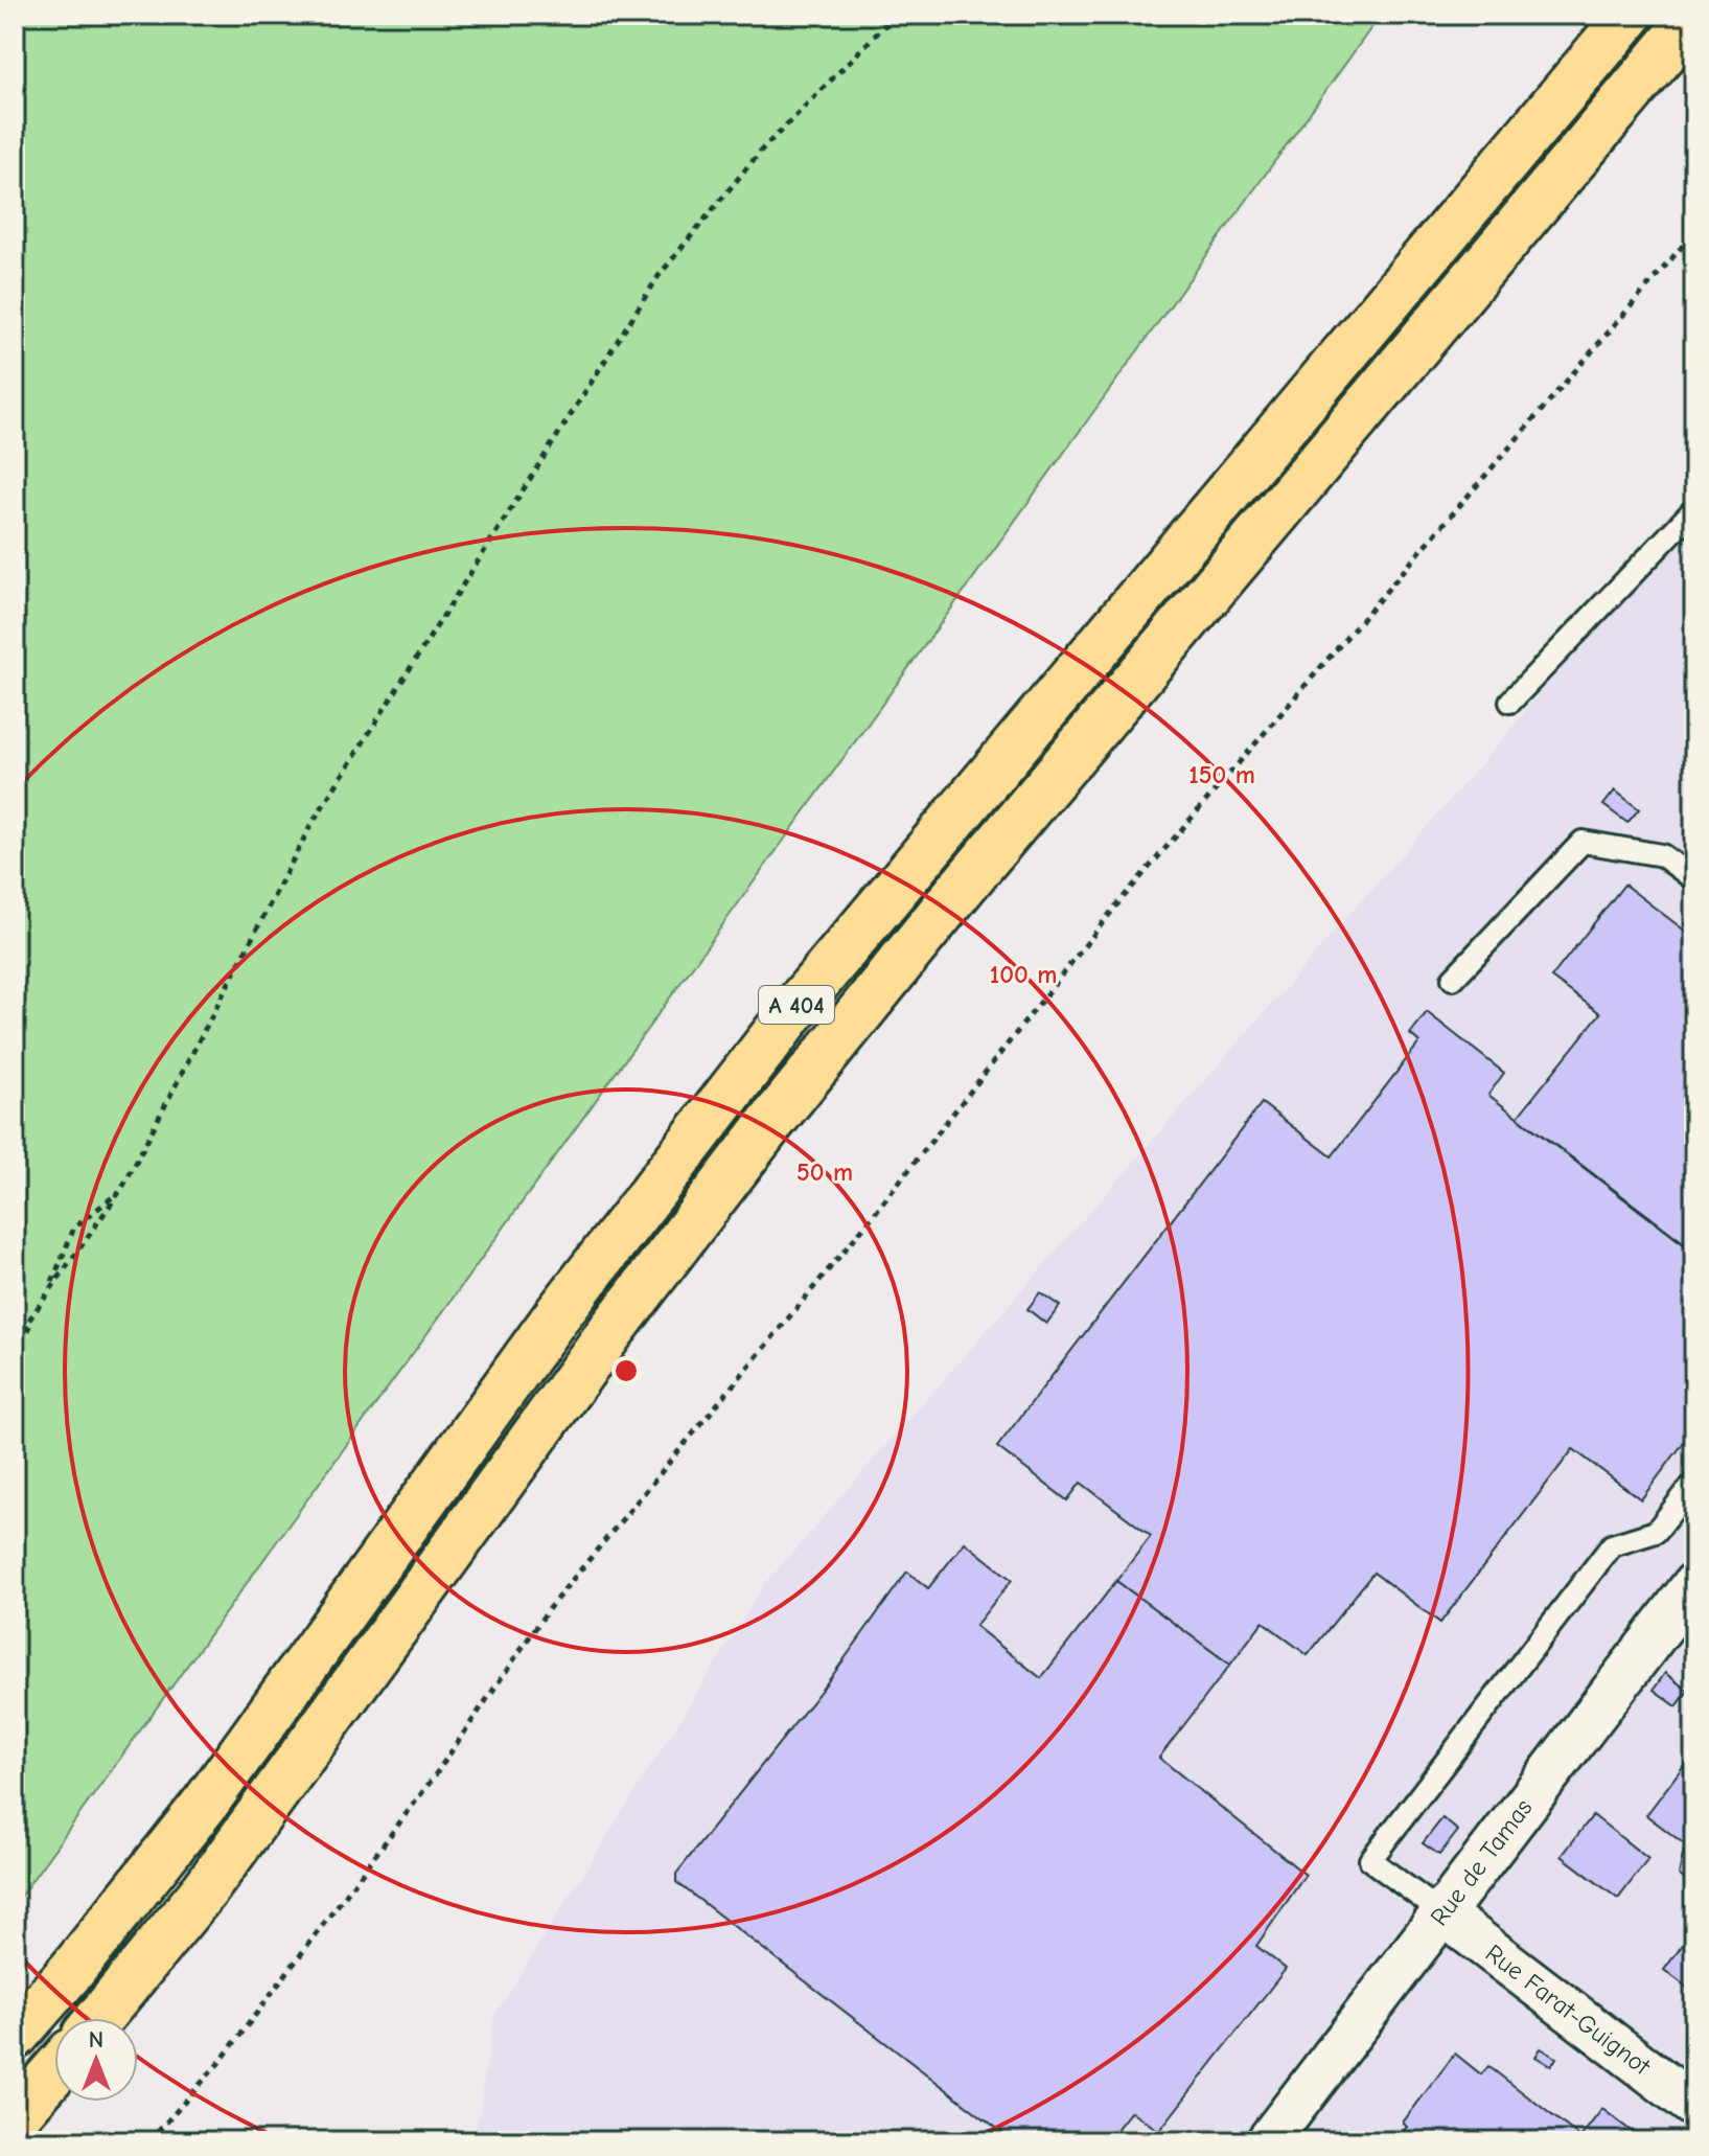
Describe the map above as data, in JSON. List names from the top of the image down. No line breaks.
{"streets":{"highway":["A 404"],"street":["Rue de Tamas","Rue Farat-Guignot"]},"crossings":[["Rue de Tamas","Rue Farat-Guignot"]],"north":"top","rings":["150 m","100 m","50 m"]}
